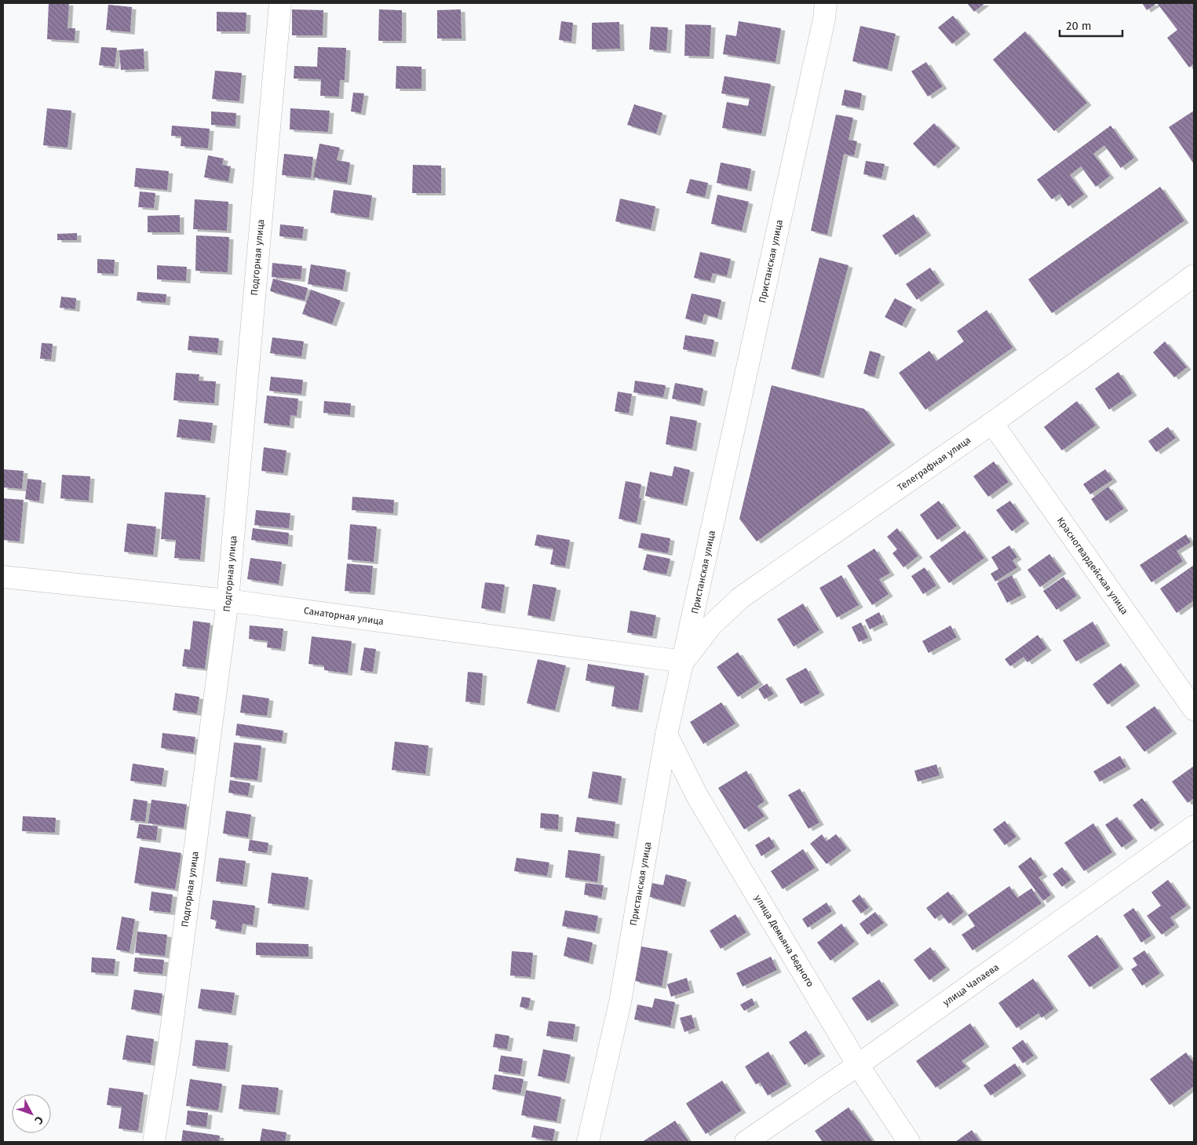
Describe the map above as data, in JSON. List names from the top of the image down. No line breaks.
{"streets":{"street":["Подгорная улица","Пристанская улица","Телеграфная улица","Красногвардейская улица","Санаторная улица","улица Демьяна Бедного","улица Чапаева"]},"crossings":[["Подгорная улица","Санаторная улица"],["Пристанская улица","Телеграфная улица"],["Пристанская улица","Санаторная улица"],["Пристанская улица","улица Демьяна Бедного"],["Телеграфная улица","Красногвардейская улица"],["Телеграфная улица","Санаторная улица"],["улица Демьяна Бедного","улица Чапаева"]],"scale_bar":"20 m","north":"bottom right"}
